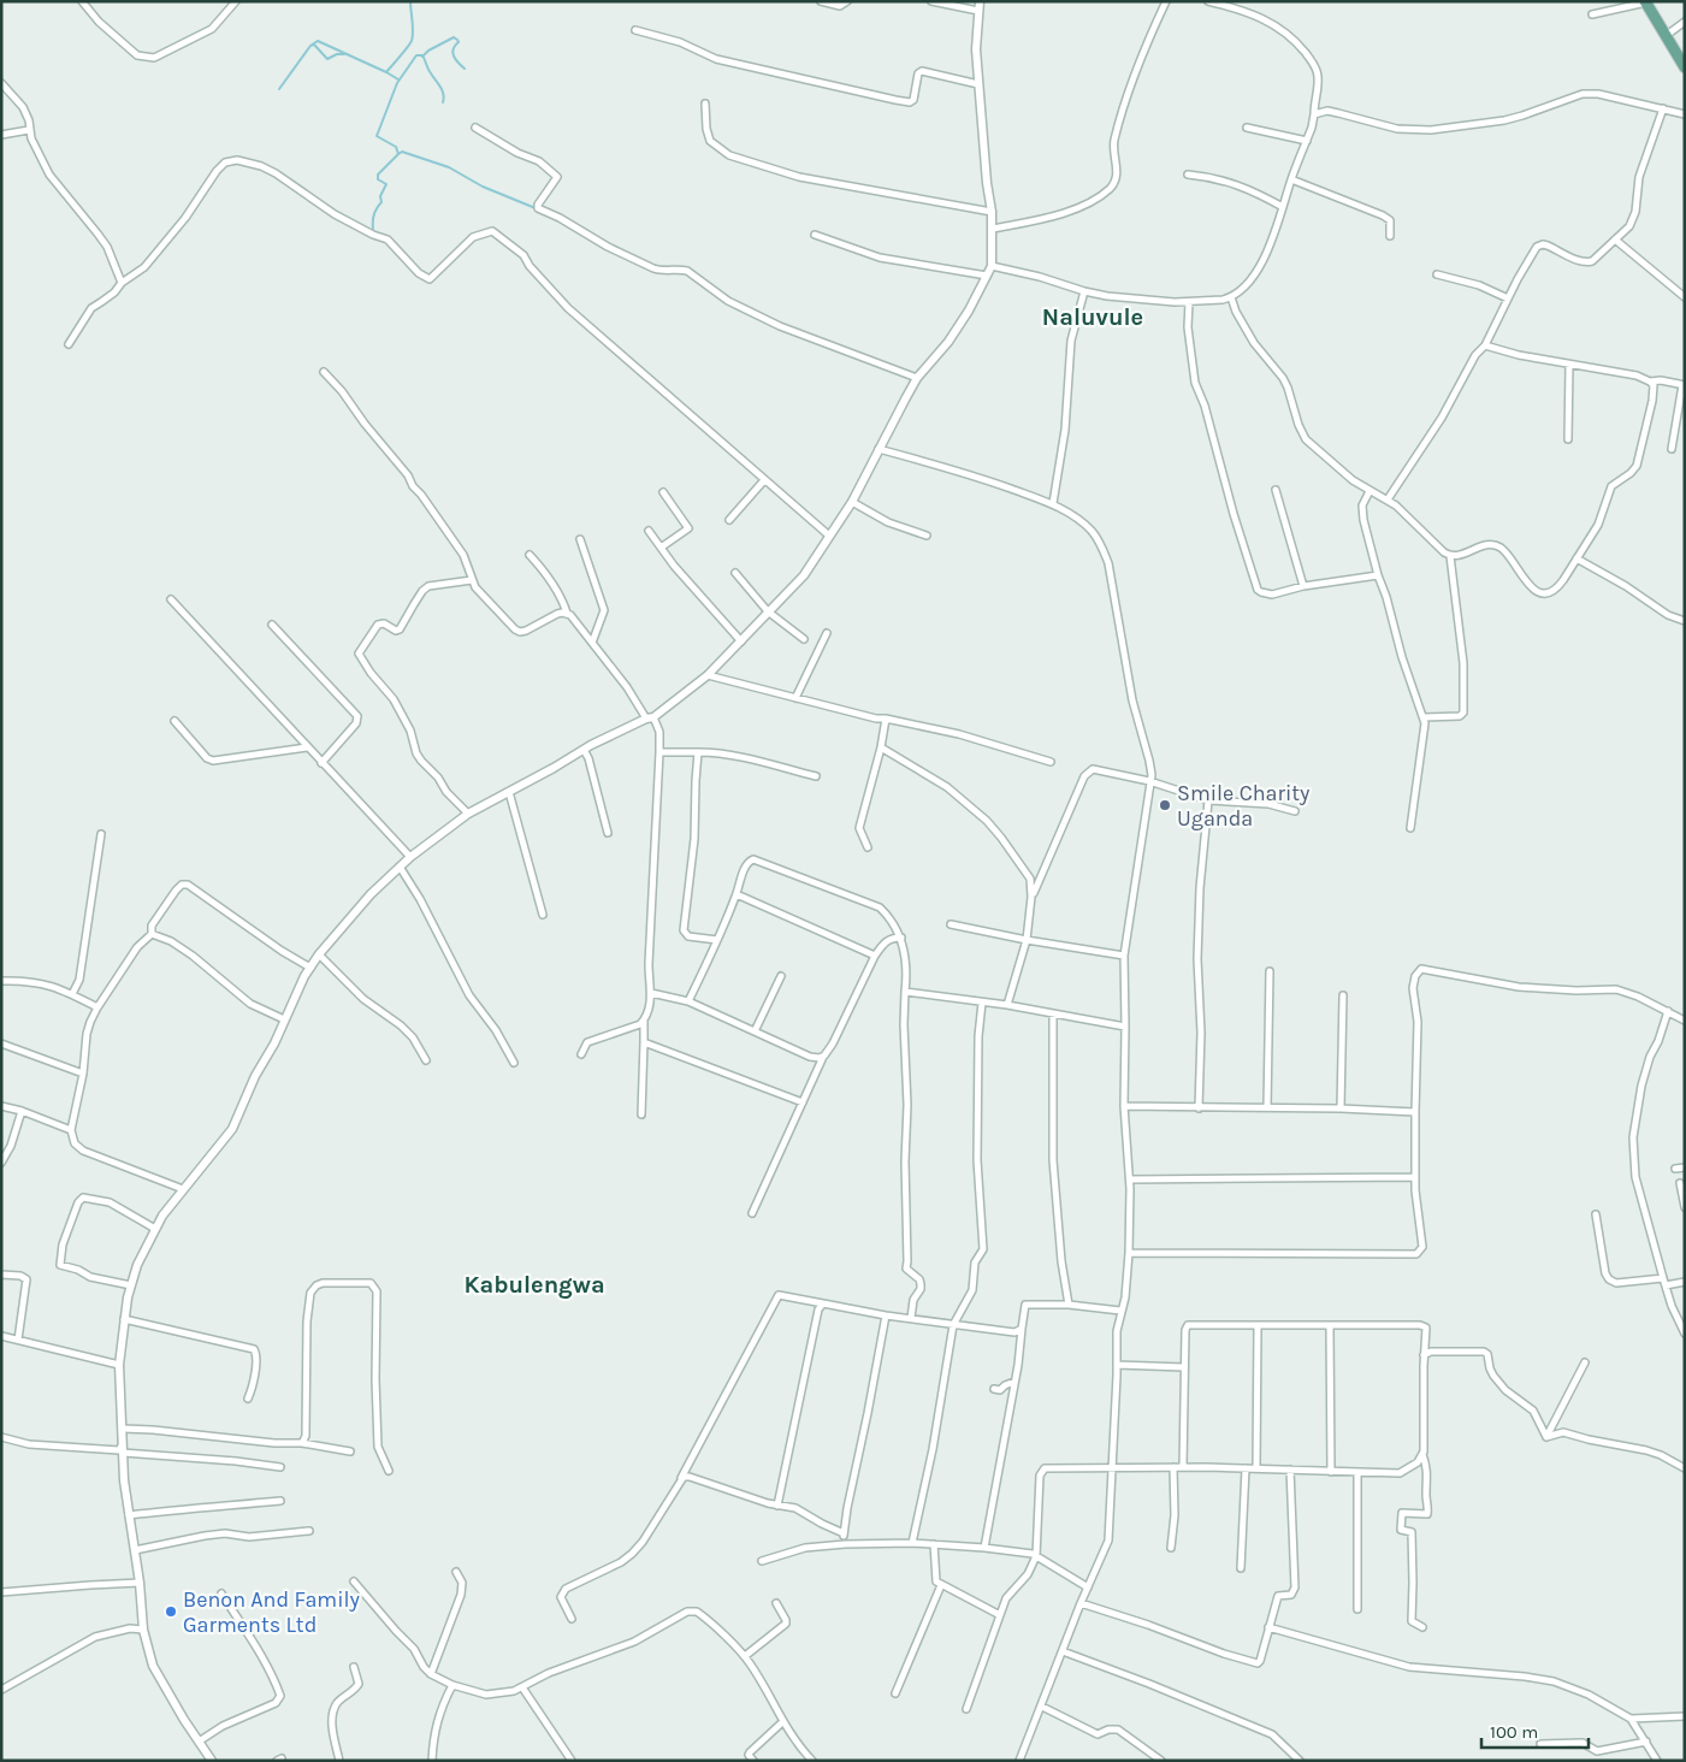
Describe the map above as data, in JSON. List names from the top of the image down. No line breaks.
{"districts":["Naluvule","Kabulengwa"],"places":["Smile Charity Uganda","Benon And Family Garments Ltd"],"scale_bar":"100 m"}
